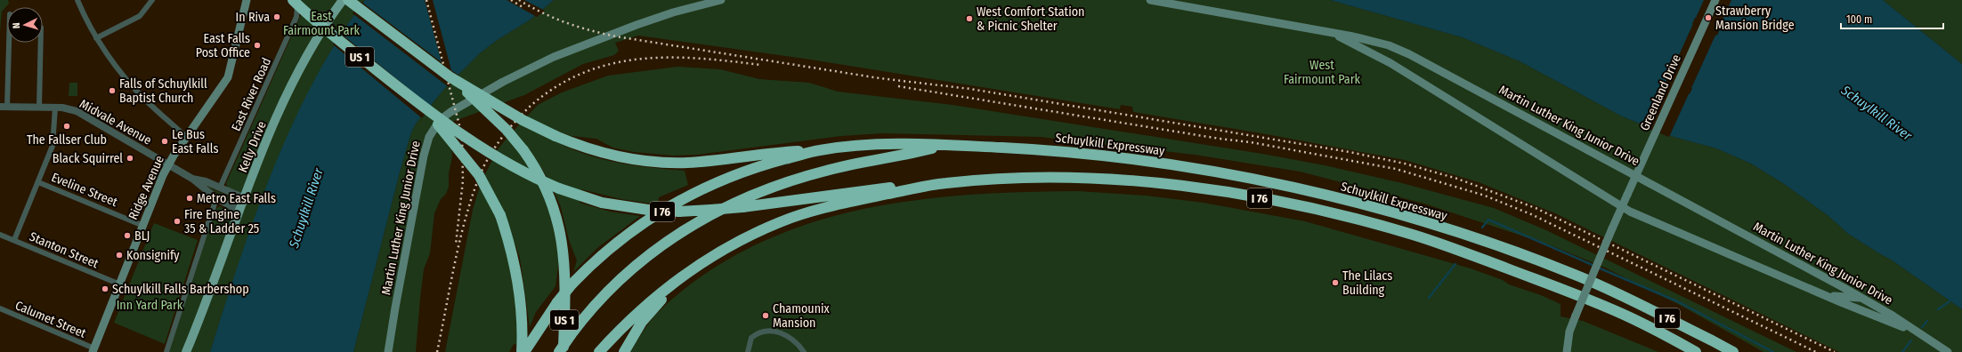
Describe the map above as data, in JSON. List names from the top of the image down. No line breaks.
{"streets":{"highway":["US 1","Schuylkill Expressway","I 76"],"main road":["Greenland Drive","Martin Luther King Junior Drive","Kelly Drive","Ridge Avenue"],"street":["East River Road","Midvale Avenue","Eveline Street","Stanton Street","Calumet Street"]},"crossings":[["US 1","East River Road"],["East River Road","Midvale Avenue"],["Midvale Avenue","Kelly Drive"],["Midvale Avenue","Ridge Avenue"],["Ridge Avenue","Eveline Street"],["Ridge Avenue","Stanton Street"],["Ridge Avenue","Calumet Street"]],"water":["Schuylkill River"],"parks":["East Fairmount Park","West Fairmount Park","Inn Yard Park"],"places":["In Riva","Strawberry Mansion Bridge","West Comfort Station & Picnic Shelter","East Falls Post Office","Falls of Schuylkill Baptist Church","The Fallser Club","Le Bus East Falls","Black Squirrel","Metro East Falls","Fire Engine 35 & Ladder 25","BLJ","Konsignify","The Lilacs Building","Schuylkill Falls Barbershop","Chamounix Mansion"],"scale_bar":"100 m","north":"left"}
